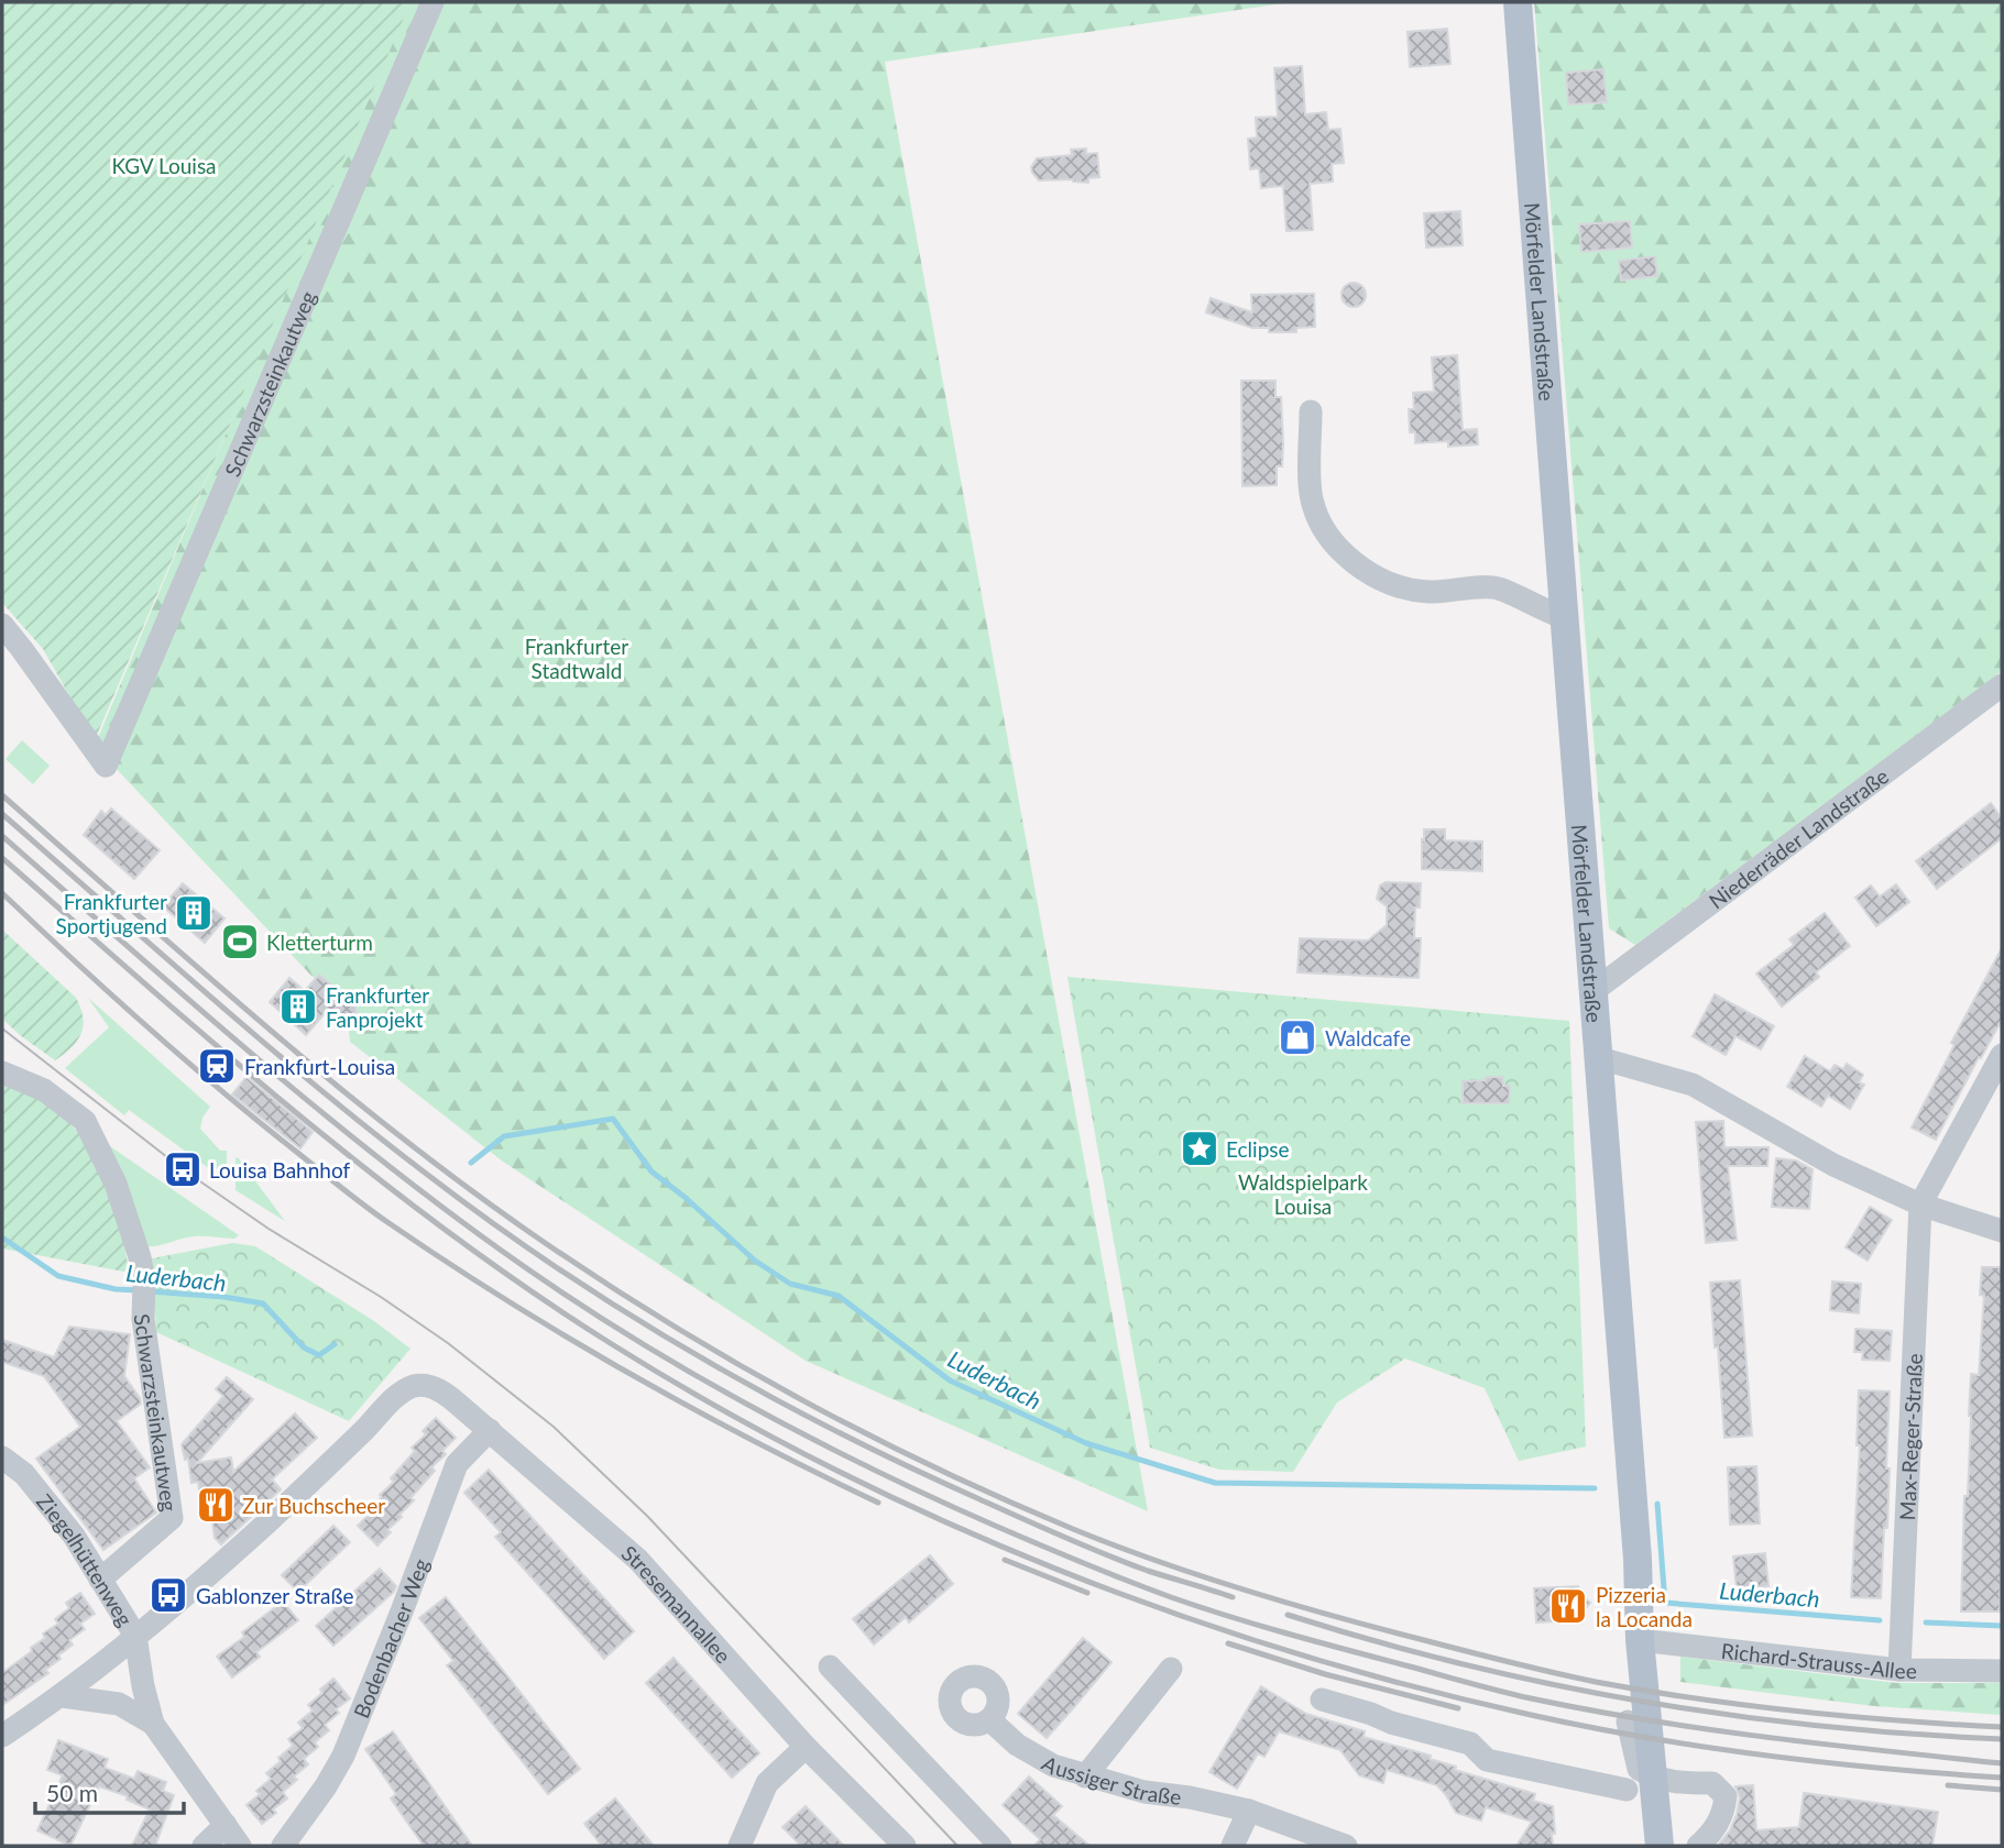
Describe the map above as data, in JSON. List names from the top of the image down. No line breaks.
{"streets":{"main road":["Mörfelder Landstraße"],"street":["Schwarzsteinkautweg","Niederräder Landstraße","Max-Reger-Straße","Ziegelhüttenweg","Stresemannallee","Bodenbacher Weg","Richard-Strauss-Allee","Aussiger Straße"]},"crossings":[["Mörfelder Landstraße","Niederräder Landstraße"],["Mörfelder Landstraße","Richard-Strauss-Allee"],["Schwarzsteinkautweg","Ziegelhüttenweg"],["Max-Reger-Straße","Richard-Strauss-Allee"],["Ziegelhüttenweg","Stresemannallee"],["Stresemannallee","Bodenbacher Weg"]],"water":["Luderbach"],"parks":["KGV Louisa","Frankfurter Stadtwald","Waldspielpark Louisa"],"places":{"building":["Frankfurter Sportjugend","Frankfurter Fanprojekt"],"sports":["Kletterturm"],"shop":["Waldcafe"],"station":["Frankfurt-Louisa"],"place":["Eclipse"],"bus stop":["Louisa Bahnhof","Gablonzer Straße"],"restaurant":["Zur Buchscheer","Pizzeria la Locanda"]},"scale_bar":"50 m"}
